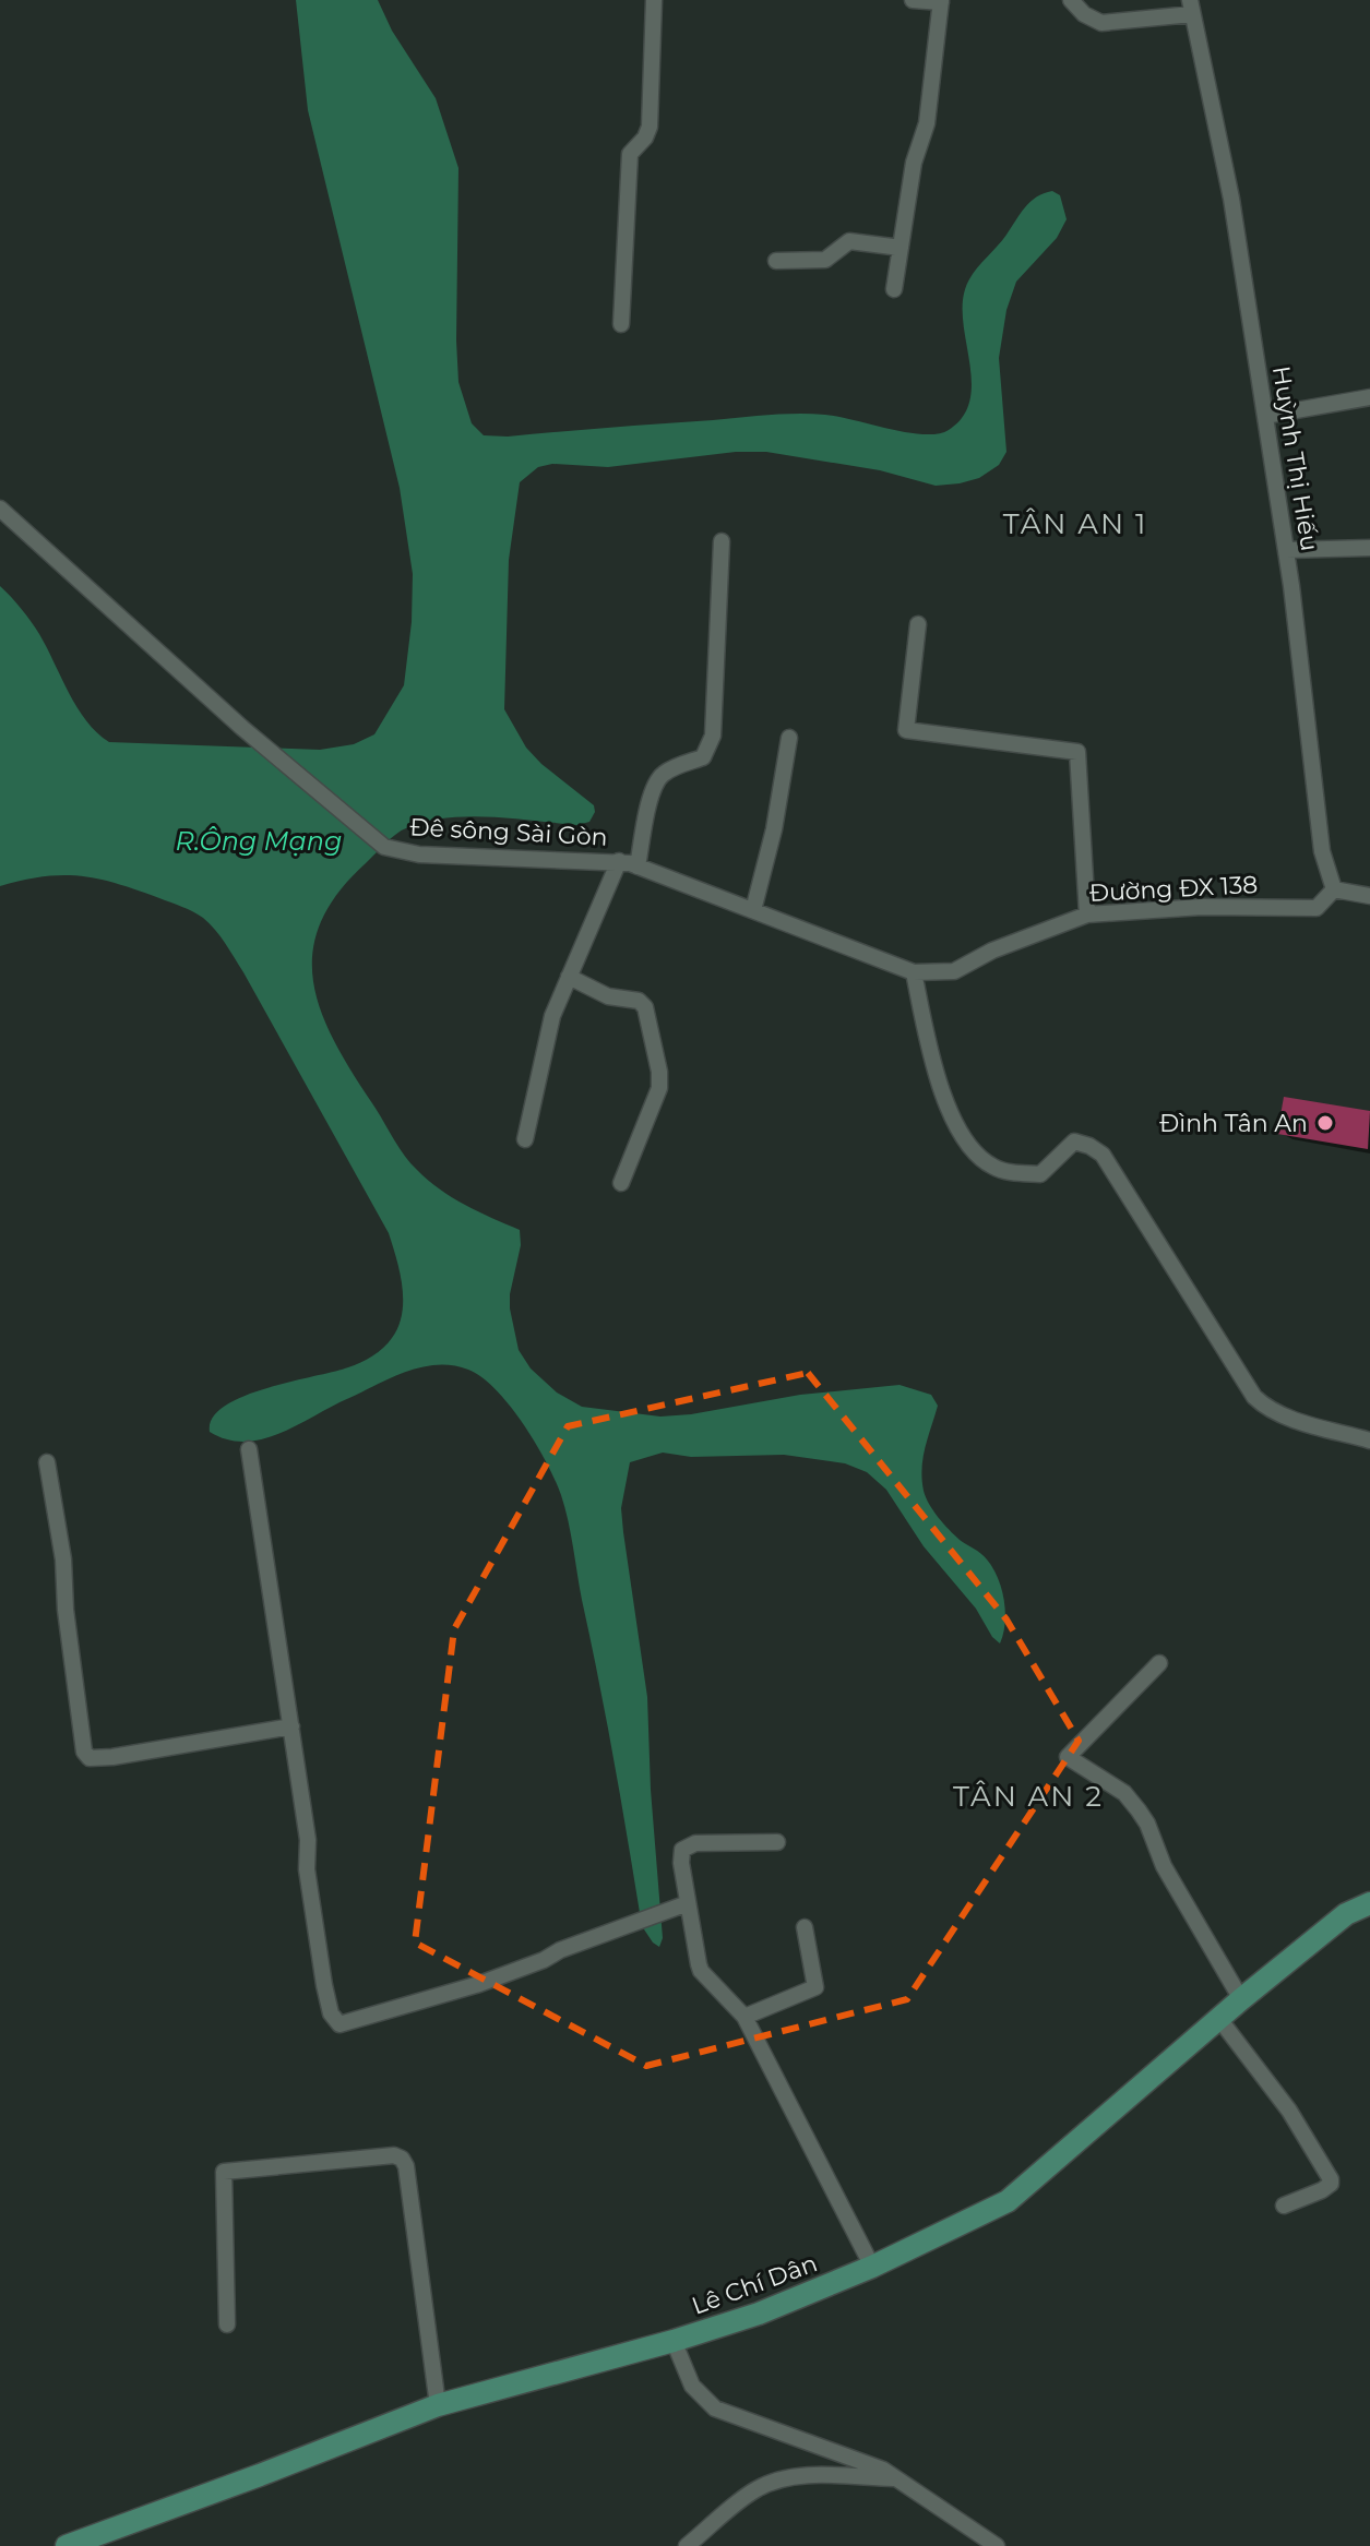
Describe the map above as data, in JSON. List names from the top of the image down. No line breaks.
{"streets":{"street":["Huỳnh Thị Hiếu","Đê sông Sài Gòn","Đường ĐX 138","Lê Chí Dân"]},"crossings":[["Huỳnh Thị Hiếu","Đường ĐX 138"],["Đê sông Sài Gòn","Đường ĐX 138"]],"districts":["TÂN AN 1","TÂN AN 2"],"water":["R.Ông Mạng"],"places":["Đình Tân An"]}
